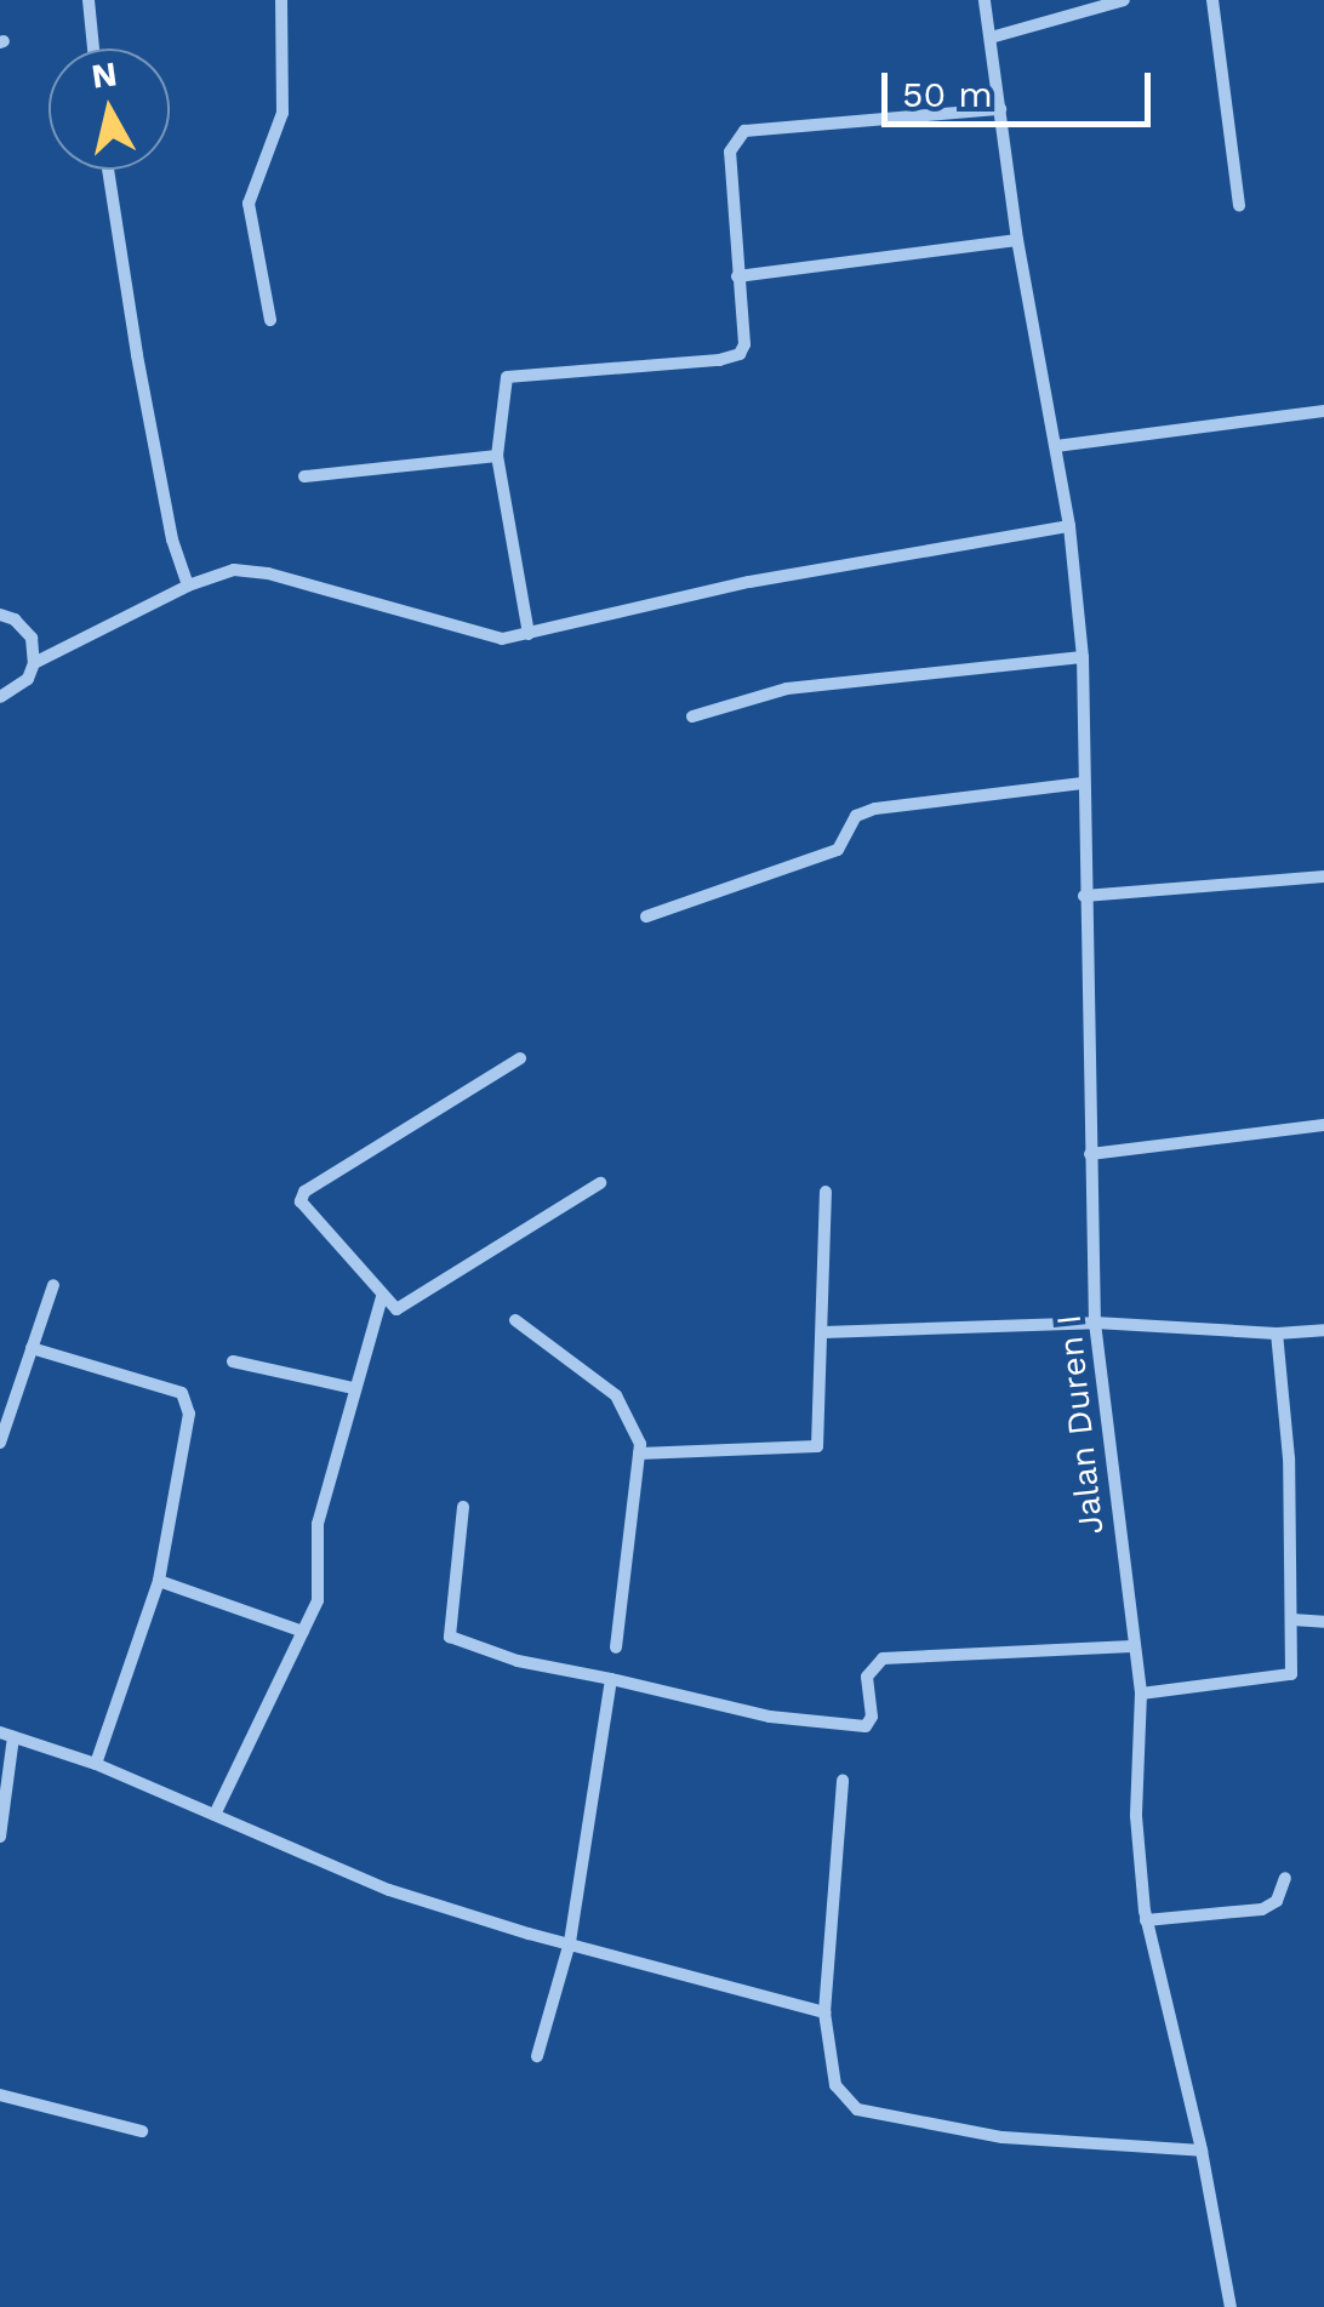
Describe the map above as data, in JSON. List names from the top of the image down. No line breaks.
{"streets":{"street":["Jalan Duren I"]},"scale_bar":"50 m","north":"top"}
